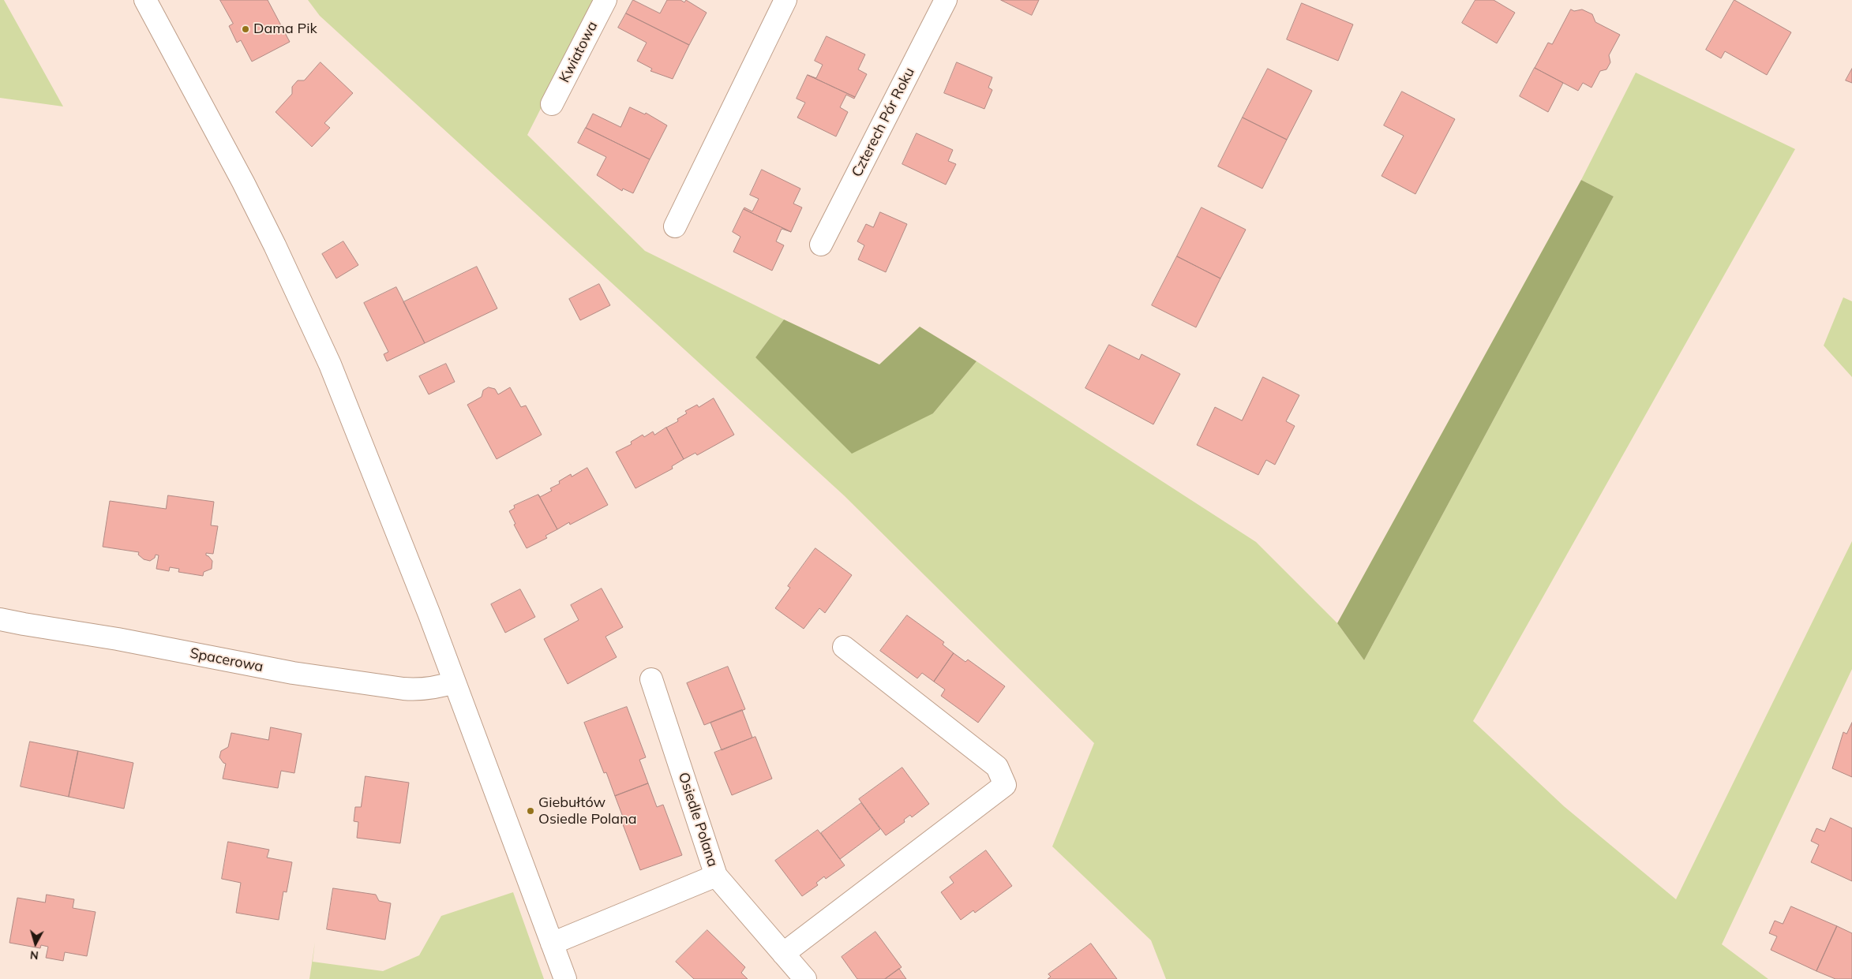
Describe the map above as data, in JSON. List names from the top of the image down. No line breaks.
{"streets":{"street":["Kwiatowa","Czterech Pór Roku","Spacerowa","Osiedle Polana"]},"places":["Dama Pik","Giebułtów Osiedle Polana"],"north":"bottom"}
